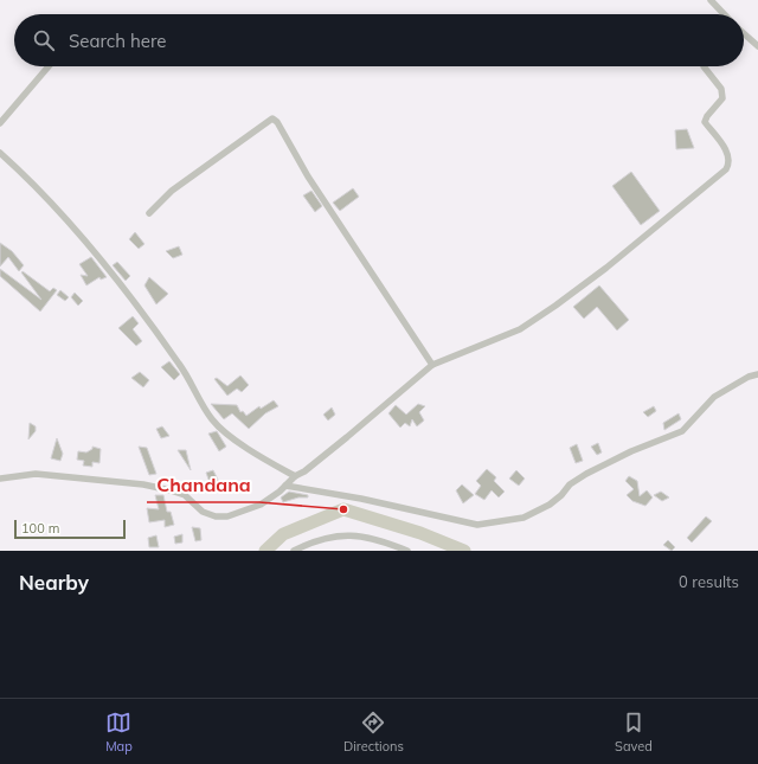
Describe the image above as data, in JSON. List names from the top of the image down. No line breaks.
{"places":["Chandana"],"scale_bar":"100 m","page":{"search":"Search here","scale":"100 m","heading":["Nearby","0 results"],"nav":["Map","Directions","Saved"]}}
